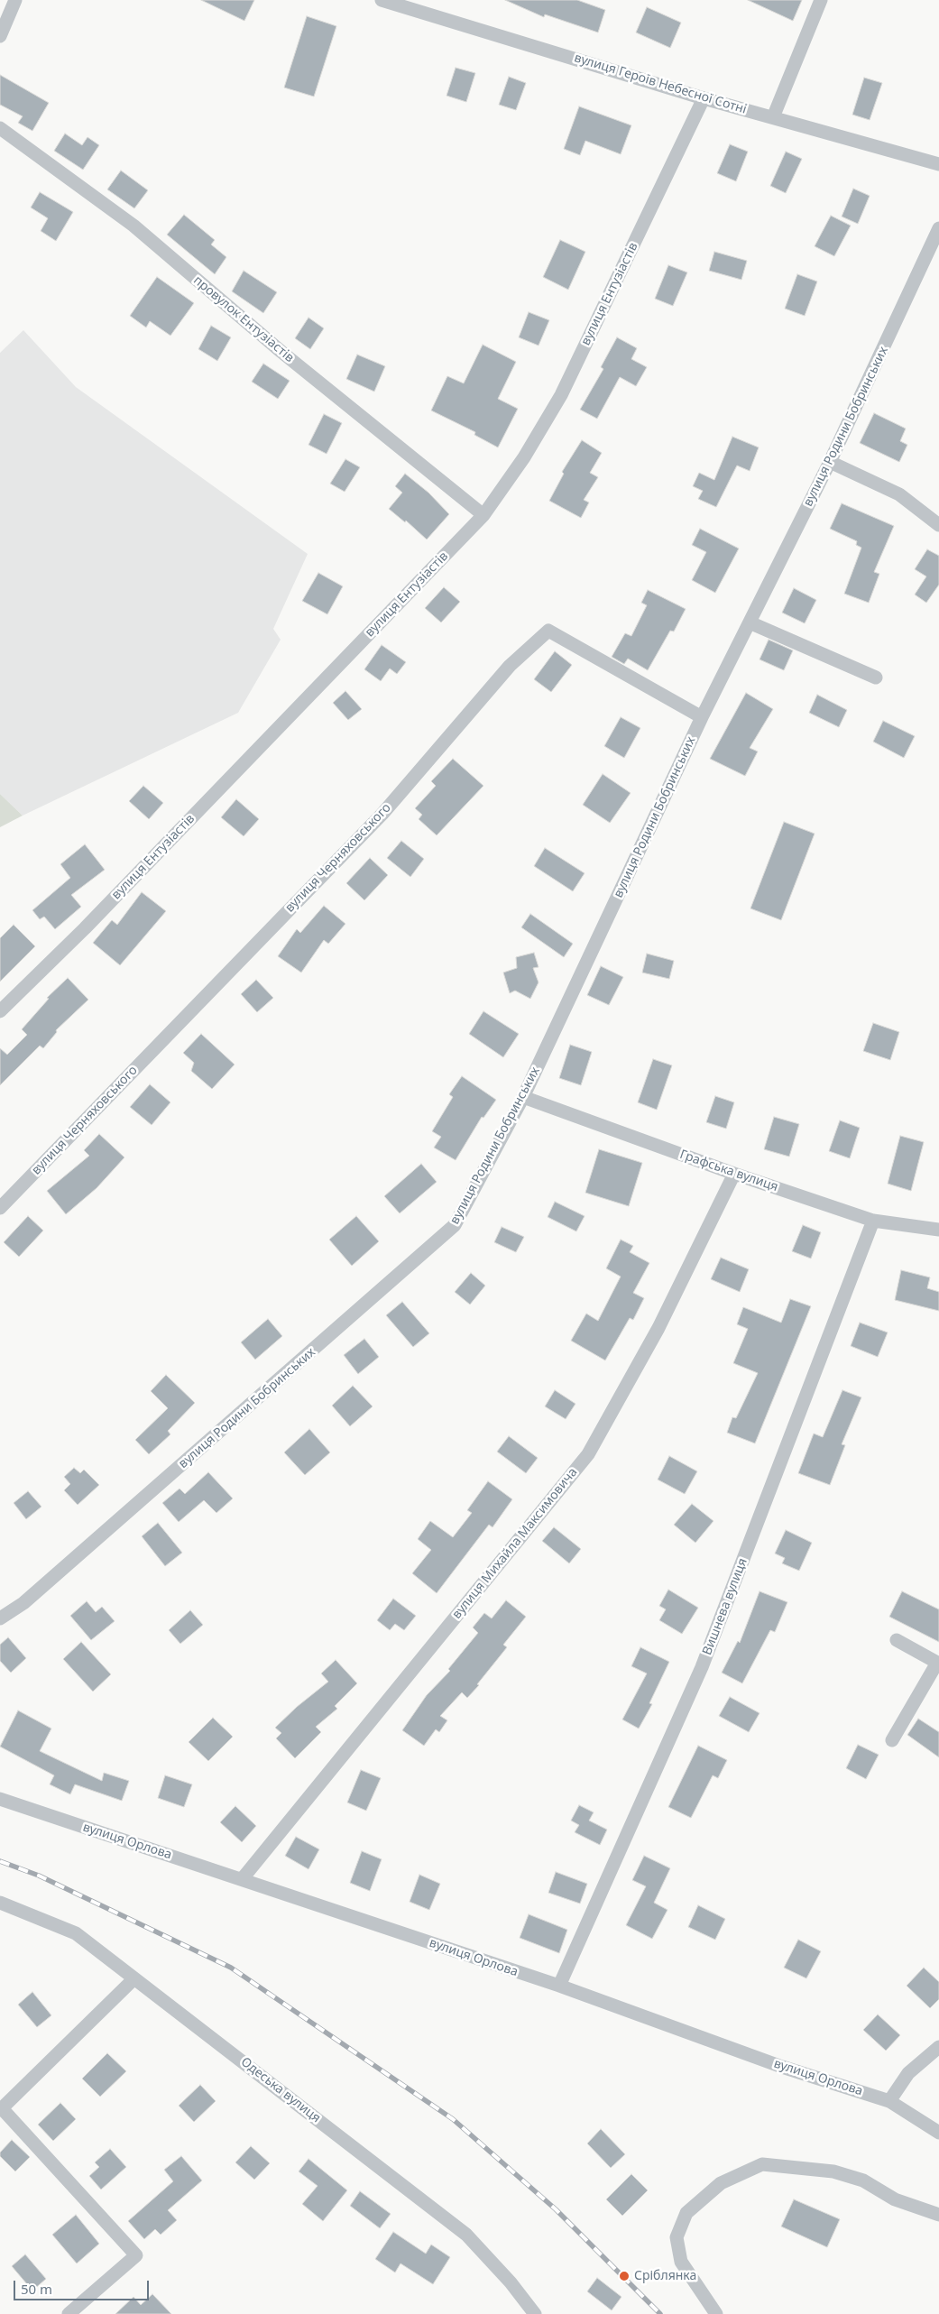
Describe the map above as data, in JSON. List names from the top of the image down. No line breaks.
{"streets":{"street":["вулиця Героїв Небесної Сотні","вулиця Ентузіастів","провулок Ентузіастів","вулиця Родини Бобринських","вулиця Черняховського","Графська вулиця","вулиця Михайла Максимовича","Вишнева вулиця","вулиця Орлова","Одеська вулиця"]},"crossings":[["вулиця Героїв Небесної Сотні","вулиця Ентузіастів"],["вулиця Ентузіастів","провулок Ентузіастів"],["вулиця Родини Бобринських","вулиця Черняховського"],["вулиця Родини Бобринських","Графська вулиця"],["Графська вулиця","вулиця Михайла Максимовича"],["Графська вулиця","Вишнева вулиця"],["вулиця Михайла Максимовича","вулиця Орлова"],["Вишнева вулиця","вулиця Орлова"]],"places":["Сріблянка"],"scale_bar":"50 m"}
